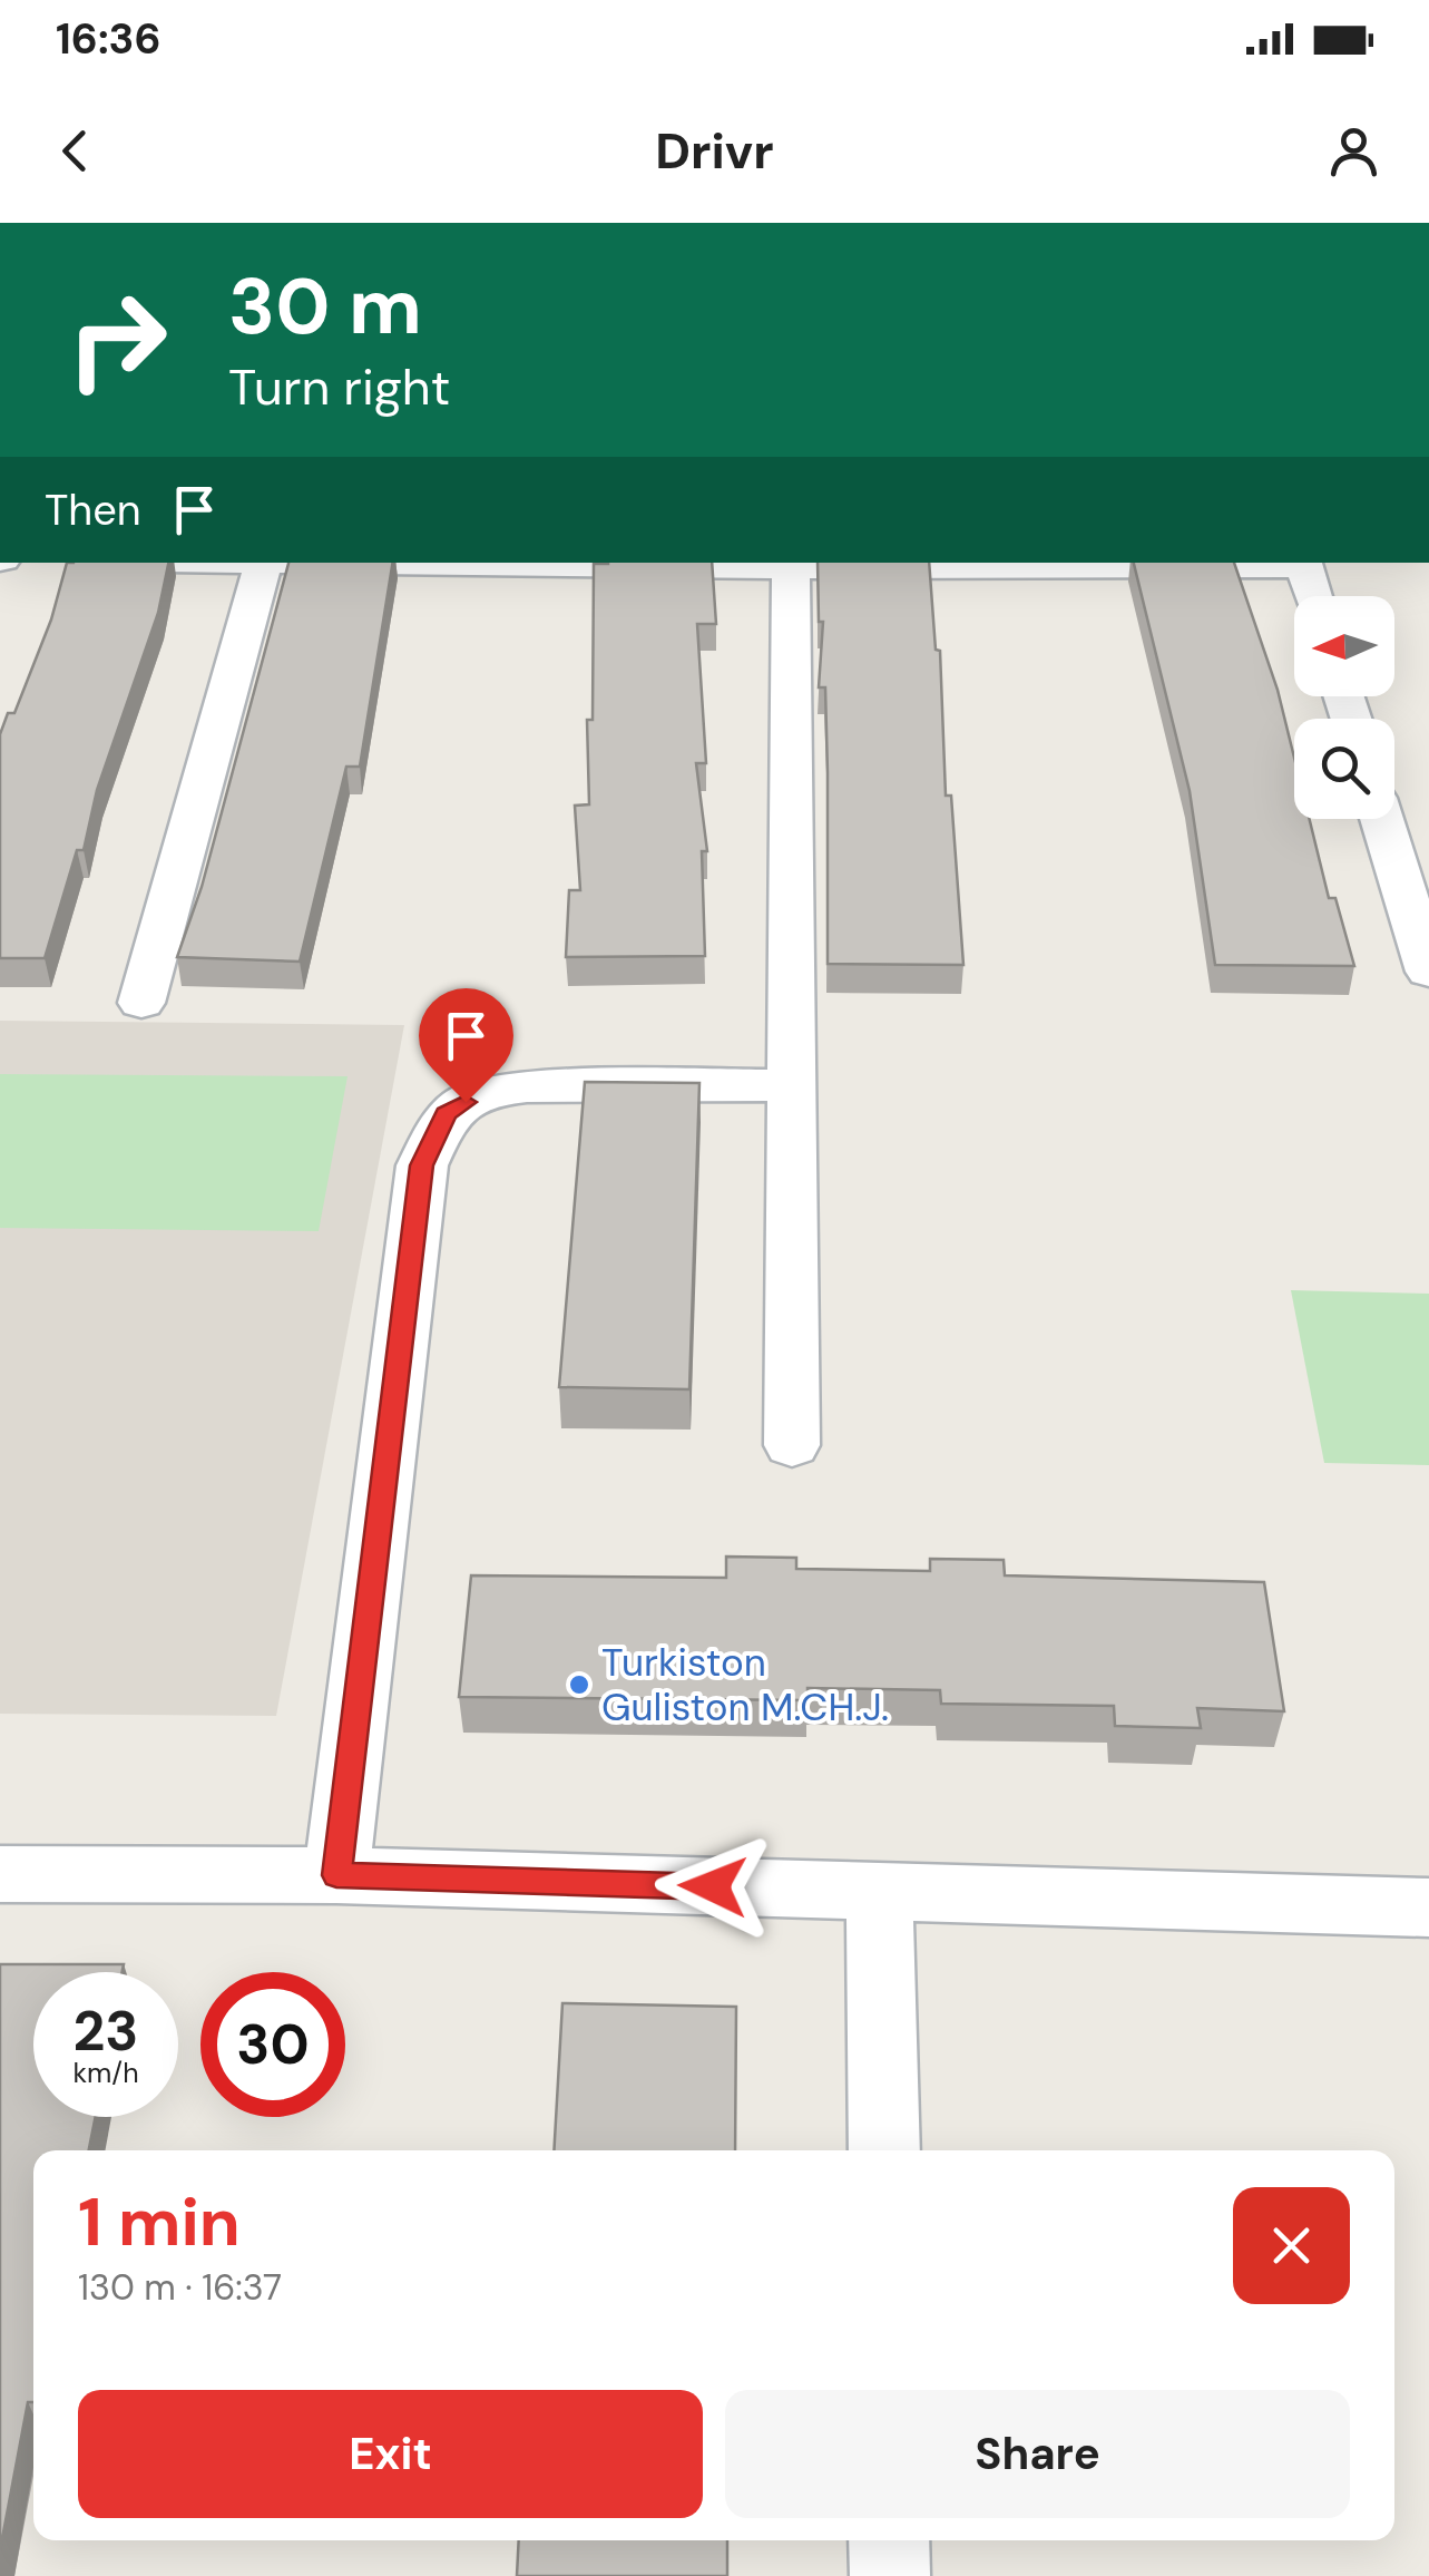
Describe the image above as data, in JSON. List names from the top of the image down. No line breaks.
{"places":["Turkiston Guliston M.CH.J."],"north":"left","page":{"status":"16:36","header":"Drivr","turn":["30 m","Turn right"],"then":"Then","speed":"23 km/h","limit":"30","heading":["1 min","130 m · 16:37"],"buttons":["Exit","Share"]}}
